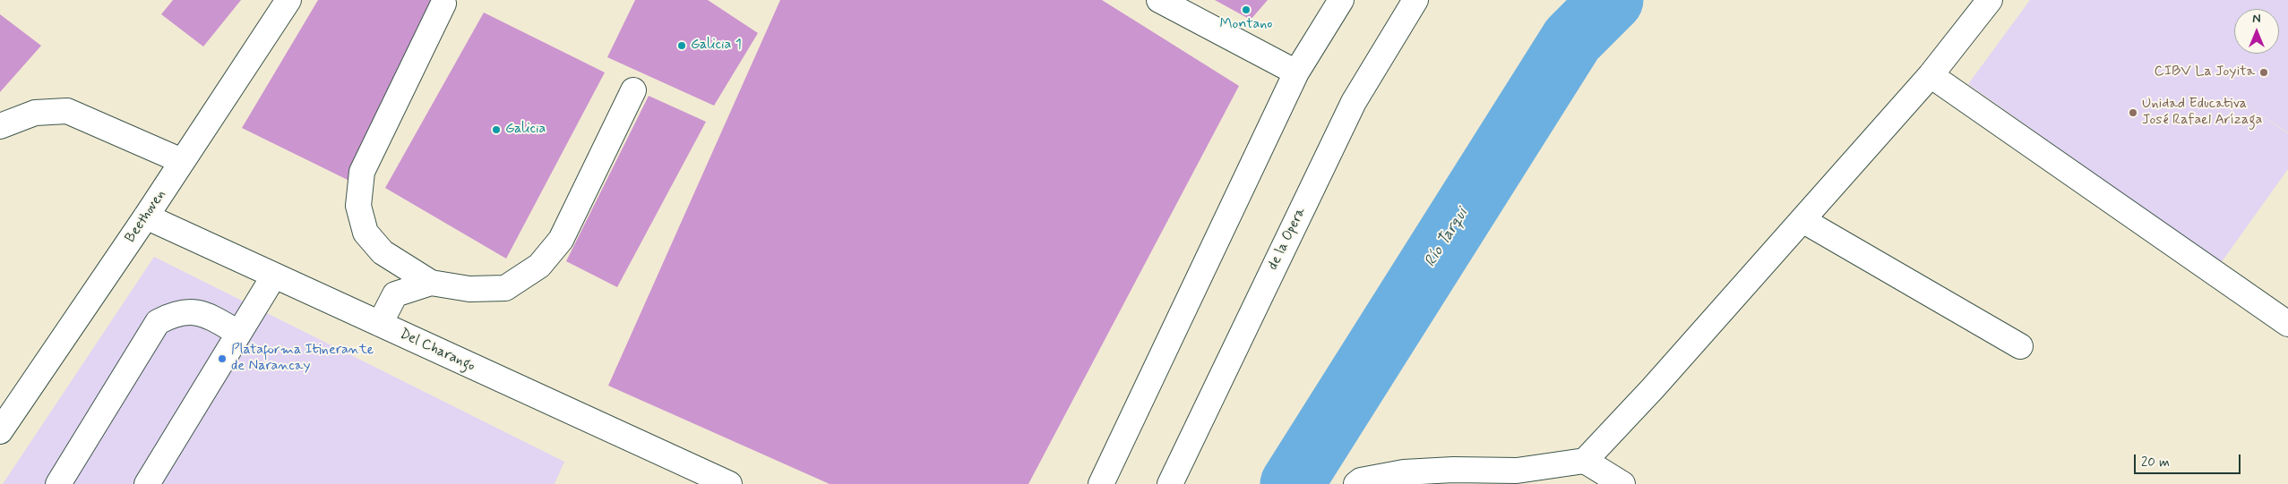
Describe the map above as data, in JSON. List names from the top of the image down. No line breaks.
{"streets":{"street":["Beethoven","de la Opera","Del Charango"]},"crossings":[["Beethoven","Del Charango"]],"water":["Río Tarqui"],"places":["Montano","Galicia 1","CIBV La Joyita","Unidad Educativa José Rafael Arízaga","Galicia","Plataforma Itinerante de Narancay"],"scale_bar":"20 m","north":"top"}
